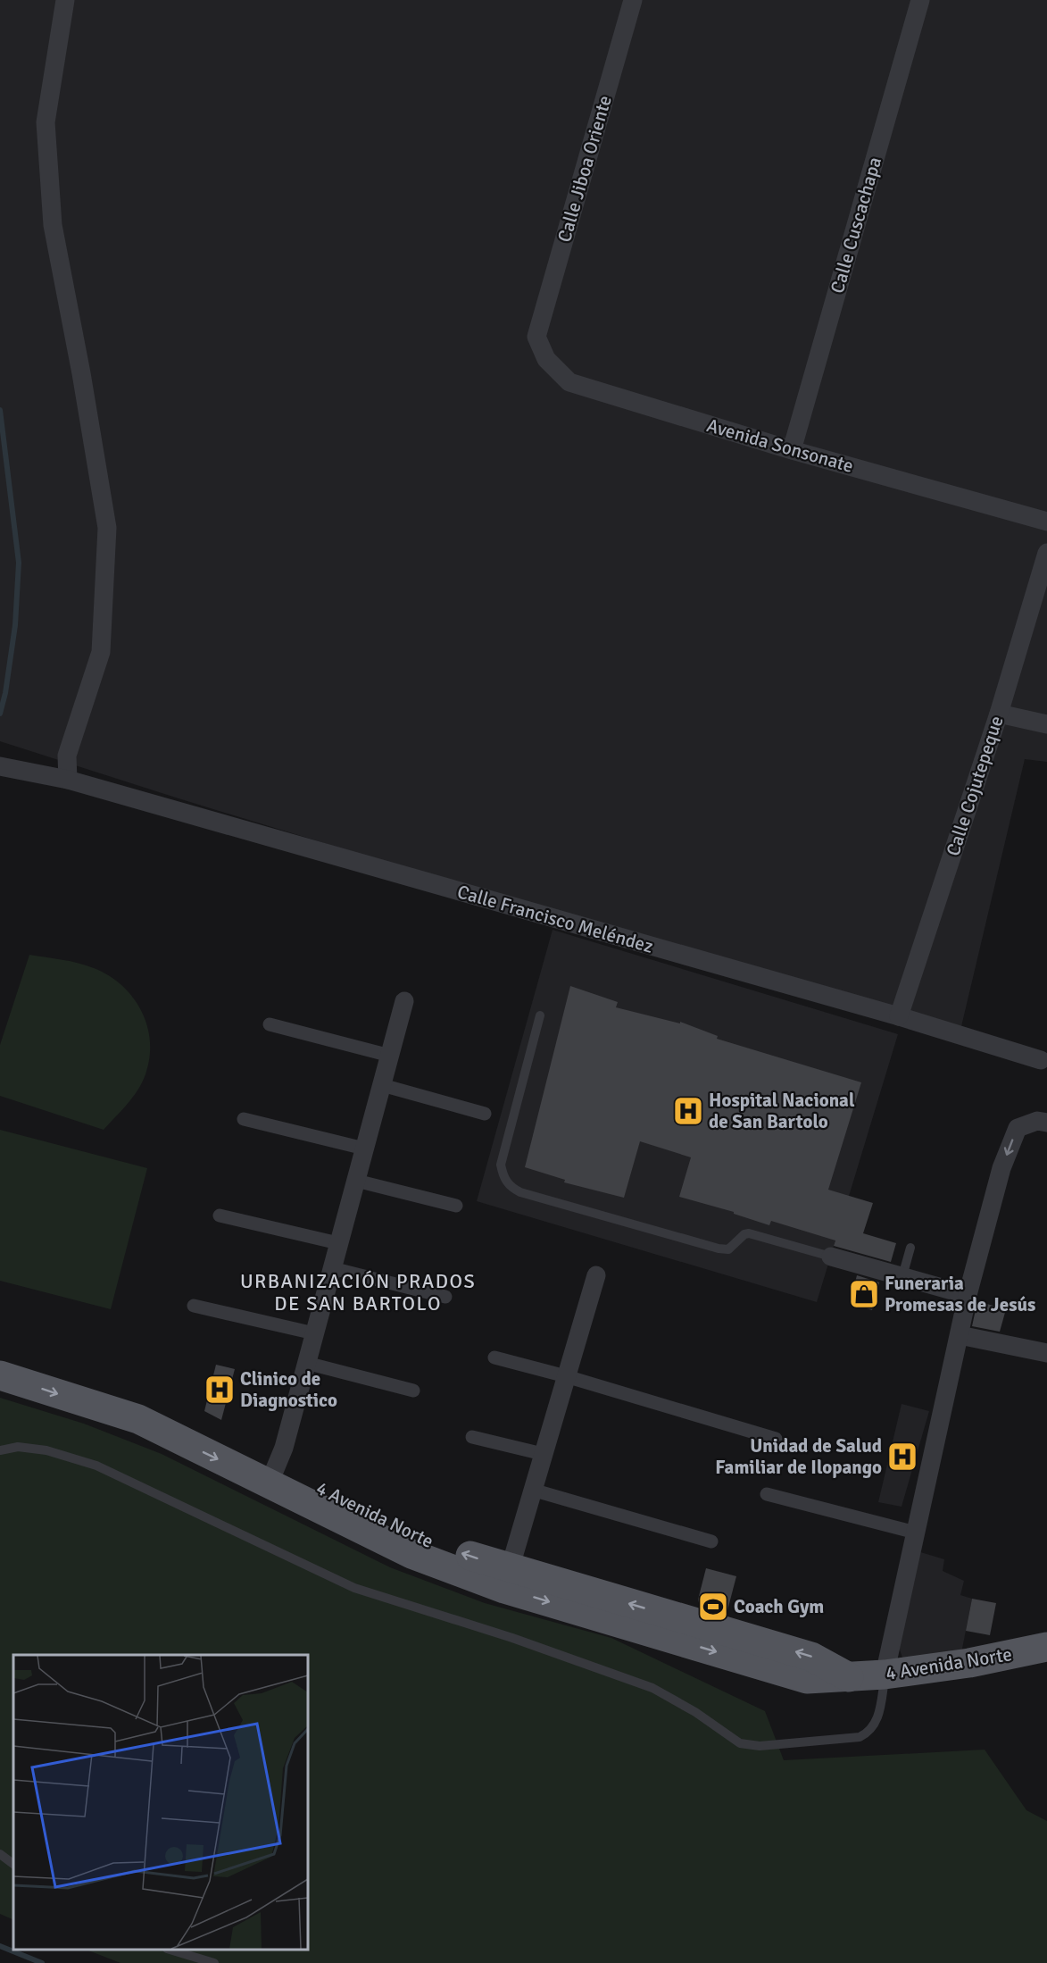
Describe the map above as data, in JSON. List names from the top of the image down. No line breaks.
{"streets":{"main road":["4 Avenida Norte"],"street":["Calle Jiboa Oriente","Calle Cuscachapa","Avenida Sonsonate","Calle Cojutepeque","Calle Francisco Meléndez"]},"crossings":[["Calle Jiboa Oriente","Avenida Sonsonate"],["Calle Cuscachapa","Avenida Sonsonate"],["Calle Cojutepeque","Calle Francisco Meléndez"]],"districts":["URBANIZACIÓN PRADOS DE SAN BARTOLO"],"places":{"hospital":["Hospital Nacional de San Bartolo","Clinico de Diagnostico","Unidad de Salud Familiar de Ilopango"],"shop":["Funeraria Promesas de Jesús"],"sports":["Coach Gym"]}}
